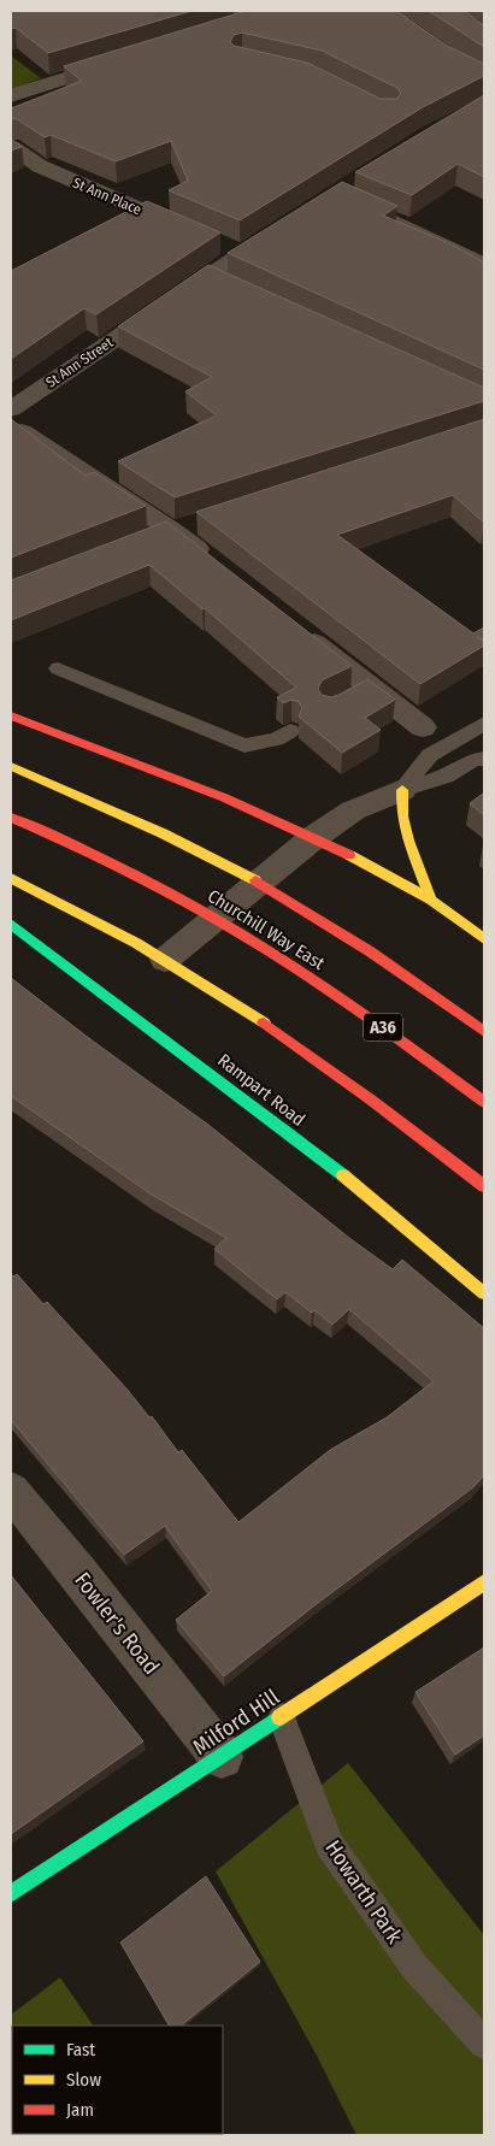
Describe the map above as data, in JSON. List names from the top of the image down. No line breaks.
{"streets":{"main road":["Churchill Way East","A36","Rampart Road","Milford Hill"],"street":["St Ann Place","St Ann Street","Fowler's Road"],"lane":["Howarth Park"]},"crossings":[["Fowler's Road","Milford Hill"],["Milford Hill","Howarth Park"]],"legend":["Fast","Slow","Jam"]}
